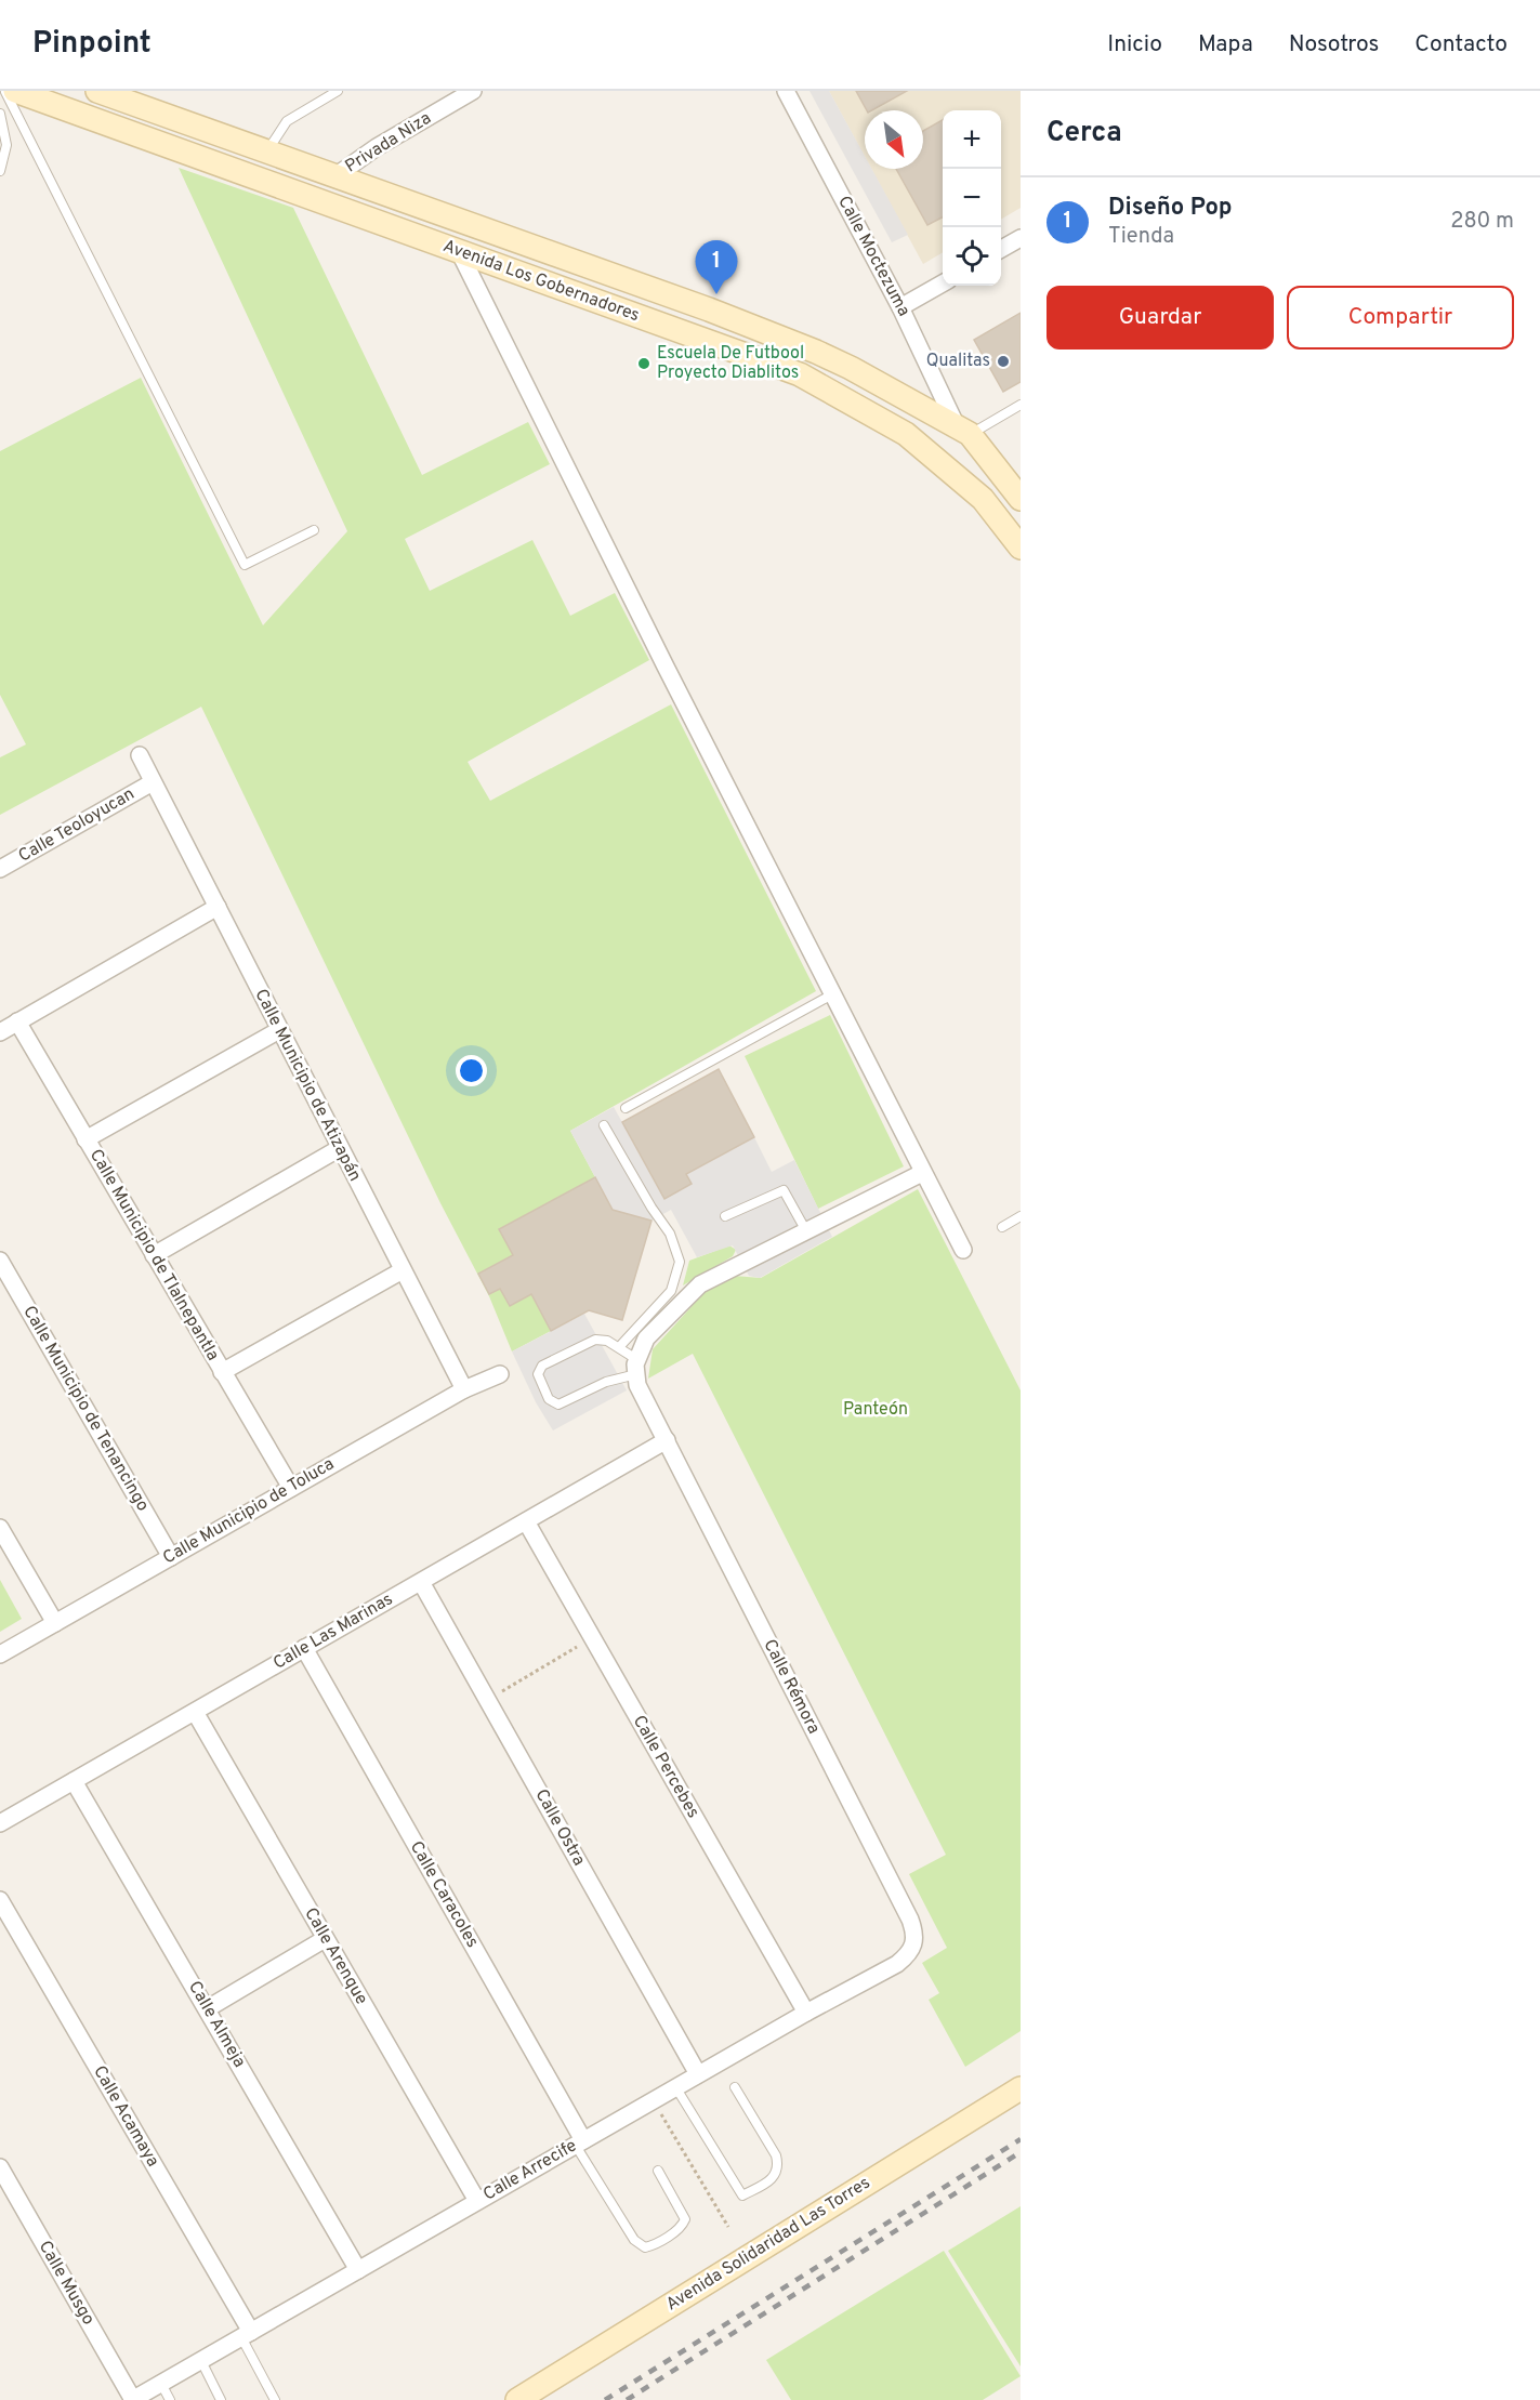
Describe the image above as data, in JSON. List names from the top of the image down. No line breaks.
{"streets":{"street":["Privada Niza","Calle Moctezuma","Avenida Los Gobernadores","Calle Teoloyucan","Calle Municipio de Atizapán","Calle Municipio de Tlalnepantla","Calle Municipio de Tenancingo","Calle Municipio de Toluca","Calle Las Marinas","Calle Rémora","Calle Percebes","Calle Ostra","Calle Caracoles","Calle Arenque","Calle Almeja","Calle Acamaya","Calle Arrecife","Avenida Solidaridad Las Torres","Calle Musgo"]},"crossings":[["Privada Niza","Avenida Los Gobernadores"],["Calle Moctezuma","Avenida Los Gobernadores"],["Calle Teoloyucan","Calle Municipio de Atizapán"],["Calle Municipio de Atizapán","Calle Municipio de Toluca"],["Calle Municipio de Tlalnepantla","Calle Municipio de Toluca"],["Calle Municipio de Tenancingo","Calle Municipio de Toluca"],["Calle Las Marinas","Calle Rémora"],["Calle Las Marinas","Calle Percebes"],["Calle Las Marinas","Calle Ostra"],["Calle Las Marinas","Calle Caracoles"],["Calle Las Marinas","Calle Arenque"],["Calle Las Marinas","Calle Almeja"],["Calle Rémora","Calle Arrecife"],["Calle Percebes","Calle Arrecife"],["Calle Ostra","Calle Arrecife"],["Calle Caracoles","Calle Arrecife"],["Calle Arenque","Calle Arrecife"],["Calle Almeja","Calle Arrecife"],["Calle Acamaya","Calle Arrecife"],["Calle Arrecife","Calle Musgo"]],"parks":["Panteón"],"places":["Qualitas","Escuela De Futbool Proyecto Diablitos"],"north":"bottom right","page":{"header":"Pinpoint","nav":["Inicio","Mapa","Nosotros","Contacto"],"heading":"Cerca","map_buttons":["+","−"],"list":[{"mark":"1","name":"Diseño Pop","note":"Tienda","value":"280 m"}],"pins":"1","buttons":["Guardar","Compartir"]}}
